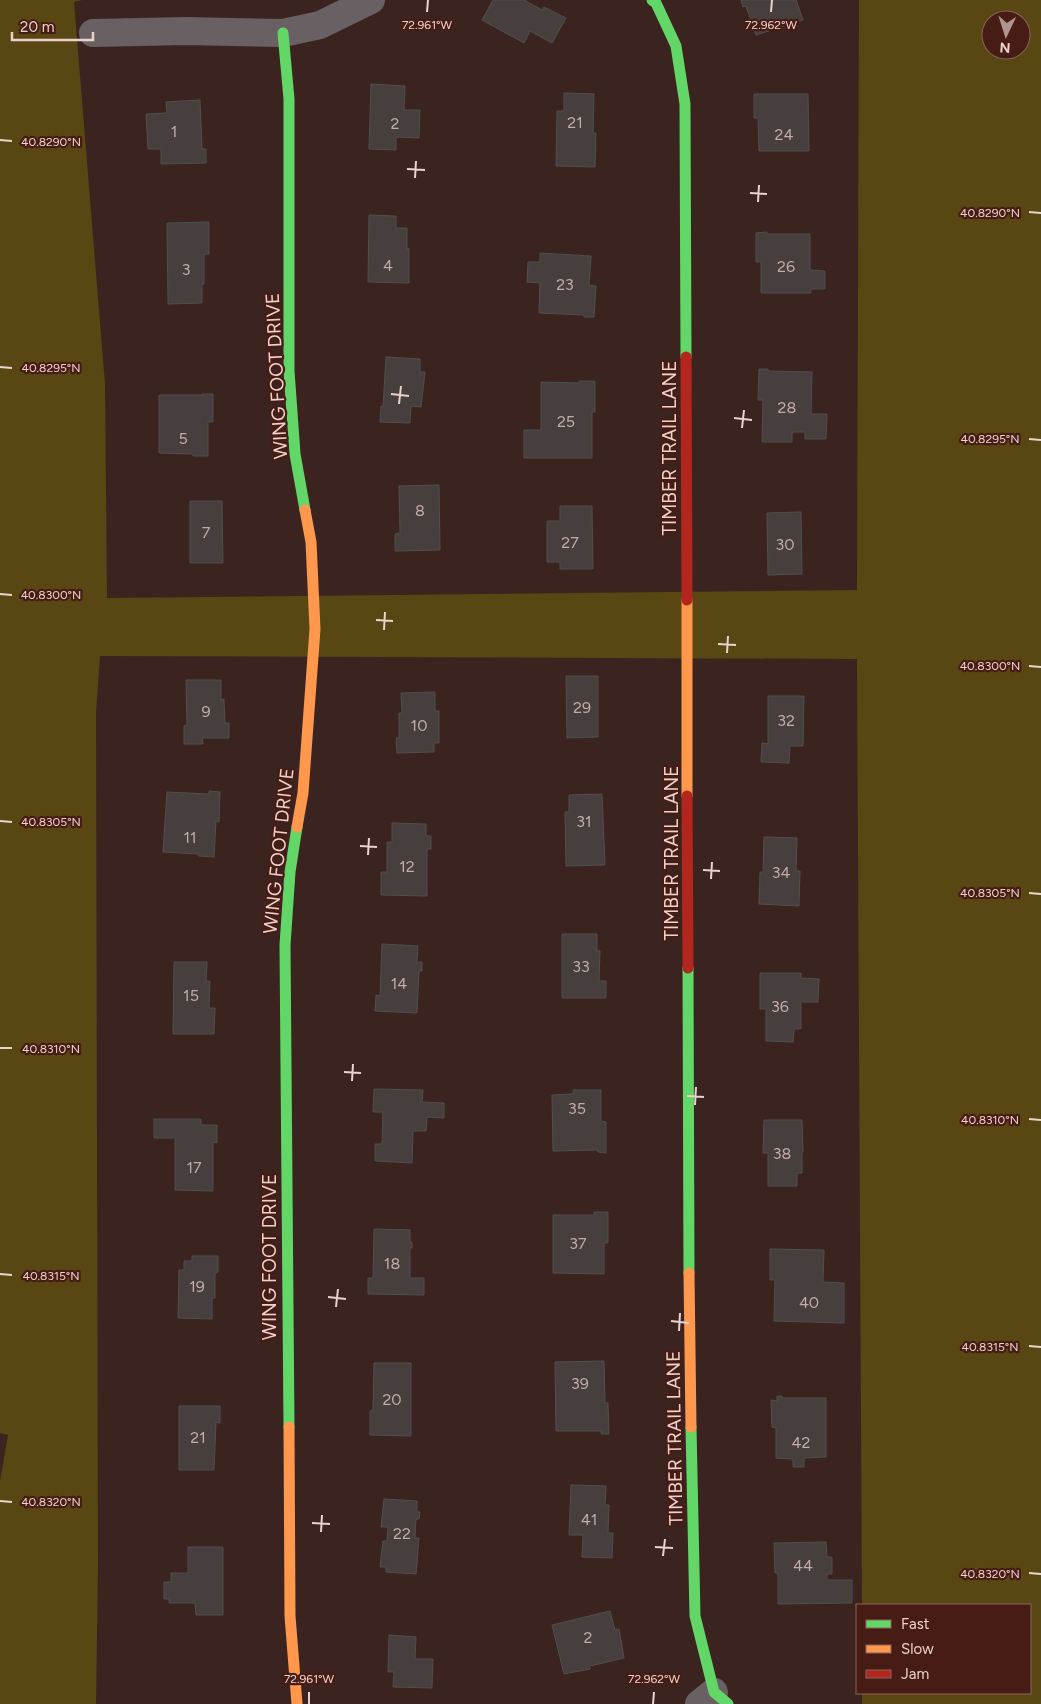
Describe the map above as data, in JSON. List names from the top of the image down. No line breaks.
{"streets":{"street":["WING FOOT DRIVE","TIMBER TRAIL LANE"]},"house_numbers":["21","2","1","24","4","26","3","23","28","25","5","8","7","27","30","29","9","32","10","31","11","12","34","33","14","15","36","35","38","17","37","18","19","40","39","20","21","42","41","22","44","2"],"legend":["Fast","Slow","Jam"],"scale_bar":"20 m","north":"bottom","coordinates":["72.961°W","72.962°W","40.8290°N","40.8295°N","40.8300°N","40.8305°N","40.8310°N","40.8315°N","40.8320°N"]}
